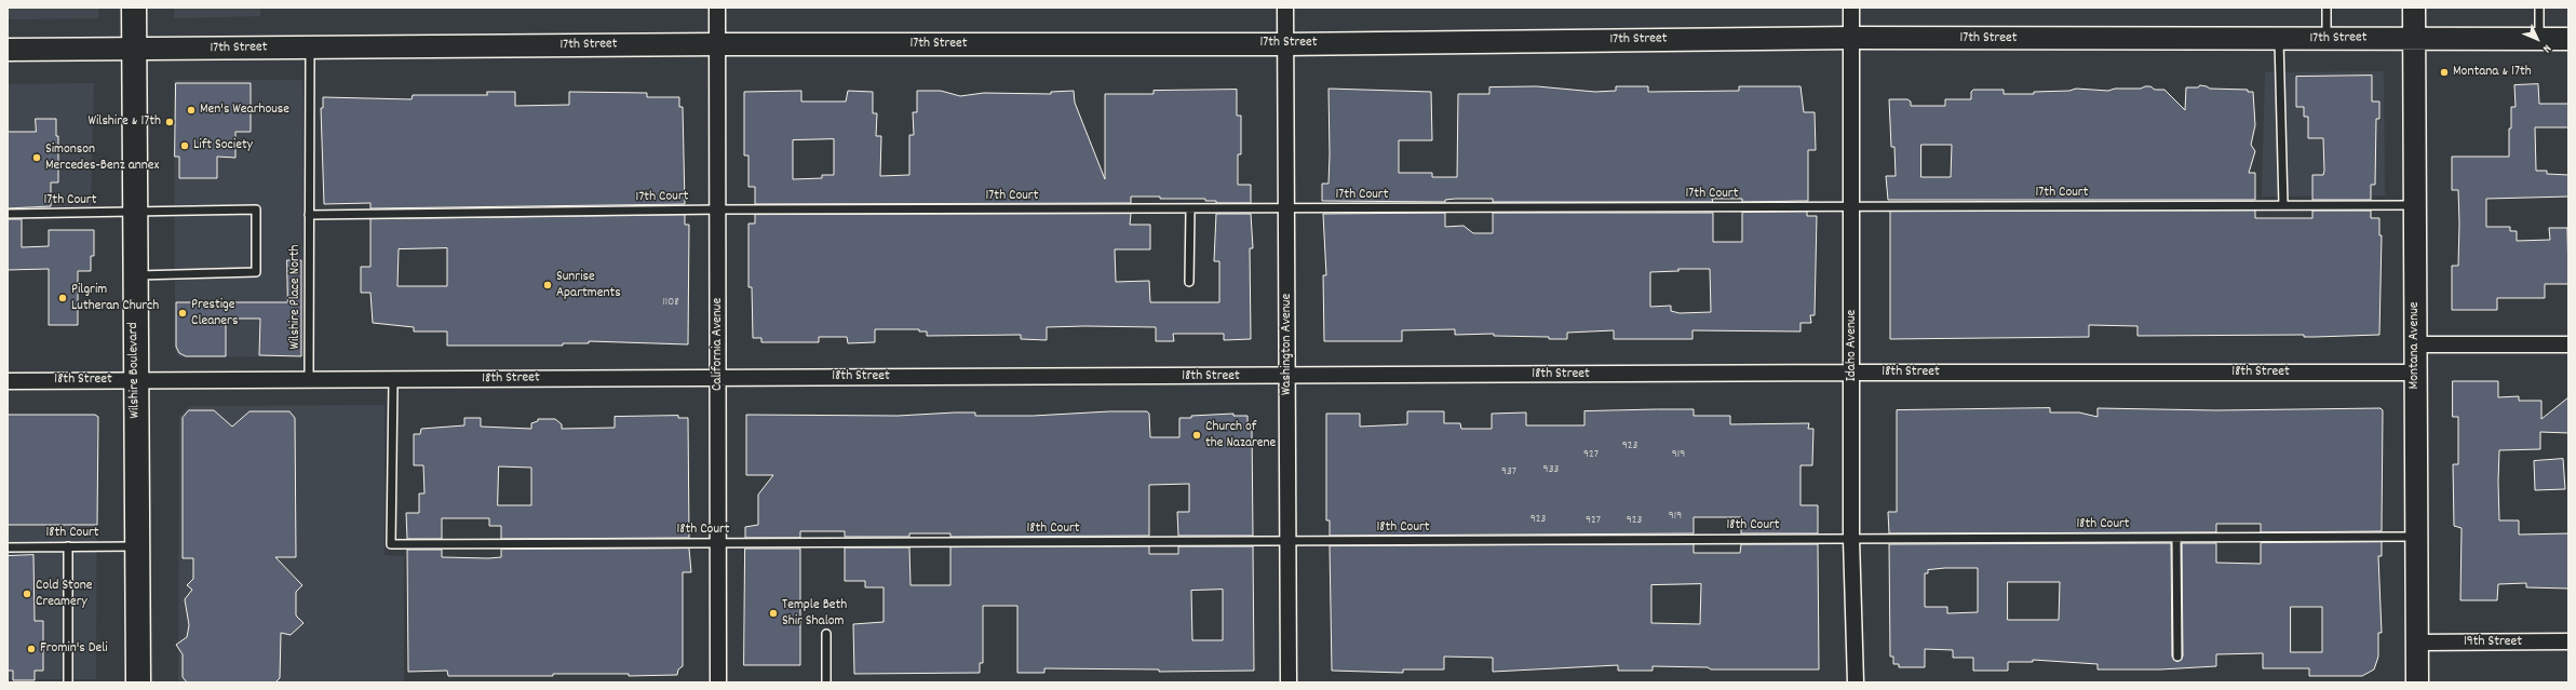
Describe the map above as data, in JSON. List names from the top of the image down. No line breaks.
{"streets":{"main road":["Wilshire Boulevard"],"street":["17th Street","California Avenue","Washington Avenue","Idaho Avenue","Montana Avenue","18th Street","19th Street"],"lane":["17th Court","Wilshire Place North","18th Court"]},"crossings":[["17th Street","Wilshire Place North"],["17th Street","California Avenue"],["17th Street","Washington Avenue"],["17th Street","Idaho Avenue"],["17th Street","Montana Avenue"],["17th Street","Wilshire Boulevard"],["17th Court","Wilshire Place North"],["17th Court","California Avenue"],["17th Court","Washington Avenue"],["17th Court","Idaho Avenue"],["17th Court","Montana Avenue"],["17th Court","Wilshire Boulevard"],["Wilshire Place North","18th Street"],["California Avenue","18th Street"],["California Avenue","18th Court"],["Washington Avenue","18th Street"],["Washington Avenue","18th Court"],["Idaho Avenue","18th Street"],["Idaho Avenue","18th Court"],["Montana Avenue","18th Street"],["Montana Avenue","18th Court"],["Montana Avenue","19th Street"],["Wilshire Boulevard","18th Street"],["Wilshire Boulevard","18th Court"],["18th Street","18th Court"]],"places":["Montana & 17th","Men's Wearhouse","Wilshire & 17th","Lift Society","Simonson Mercedes-Benz annex","Sunrise Apartments","Pilgrim Lutheran Church","Prestige Cleaners","Church of the Nazarene","Cold Stone Creamery","Temple Beth Shir Shalom","Fromin's Deli"],"house_numbers":["1108","923","927","919","933","937","919","923","927","923"],"north":"bottom right"}
